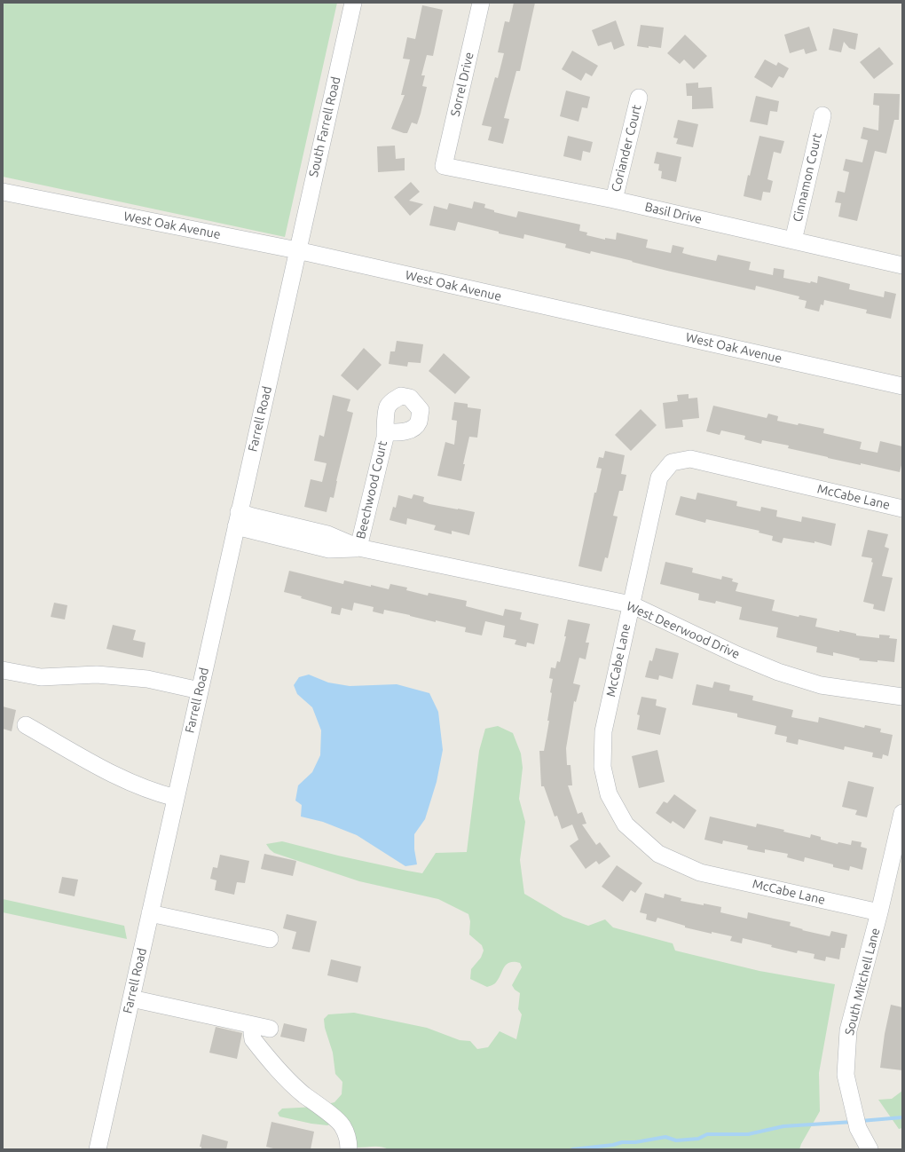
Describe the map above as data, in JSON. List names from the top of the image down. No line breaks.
{"streets":{"street":["Sorrel Drive","South Farrell Road","Coriander Court","Cinnamon Court","Basil Drive","West Oak Avenue","Farrell Road","Beechwood Court","McCabe Lane","West Deerwood Drive","South Mitchell Lane"]},"crossings":[["Sorrel Drive","Basil Drive"],["South Farrell Road","West Oak Avenue"],["South Farrell Road","Farrell Road"],["Coriander Court","Basil Drive"],["Cinnamon Court","Basil Drive"],["West Oak Avenue","Farrell Road"],["Farrell Road","West Deerwood Drive"],["Beechwood Court","West Deerwood Drive"],["McCabe Lane","West Deerwood Drive"],["McCabe Lane","South Mitchell Lane"]]}
